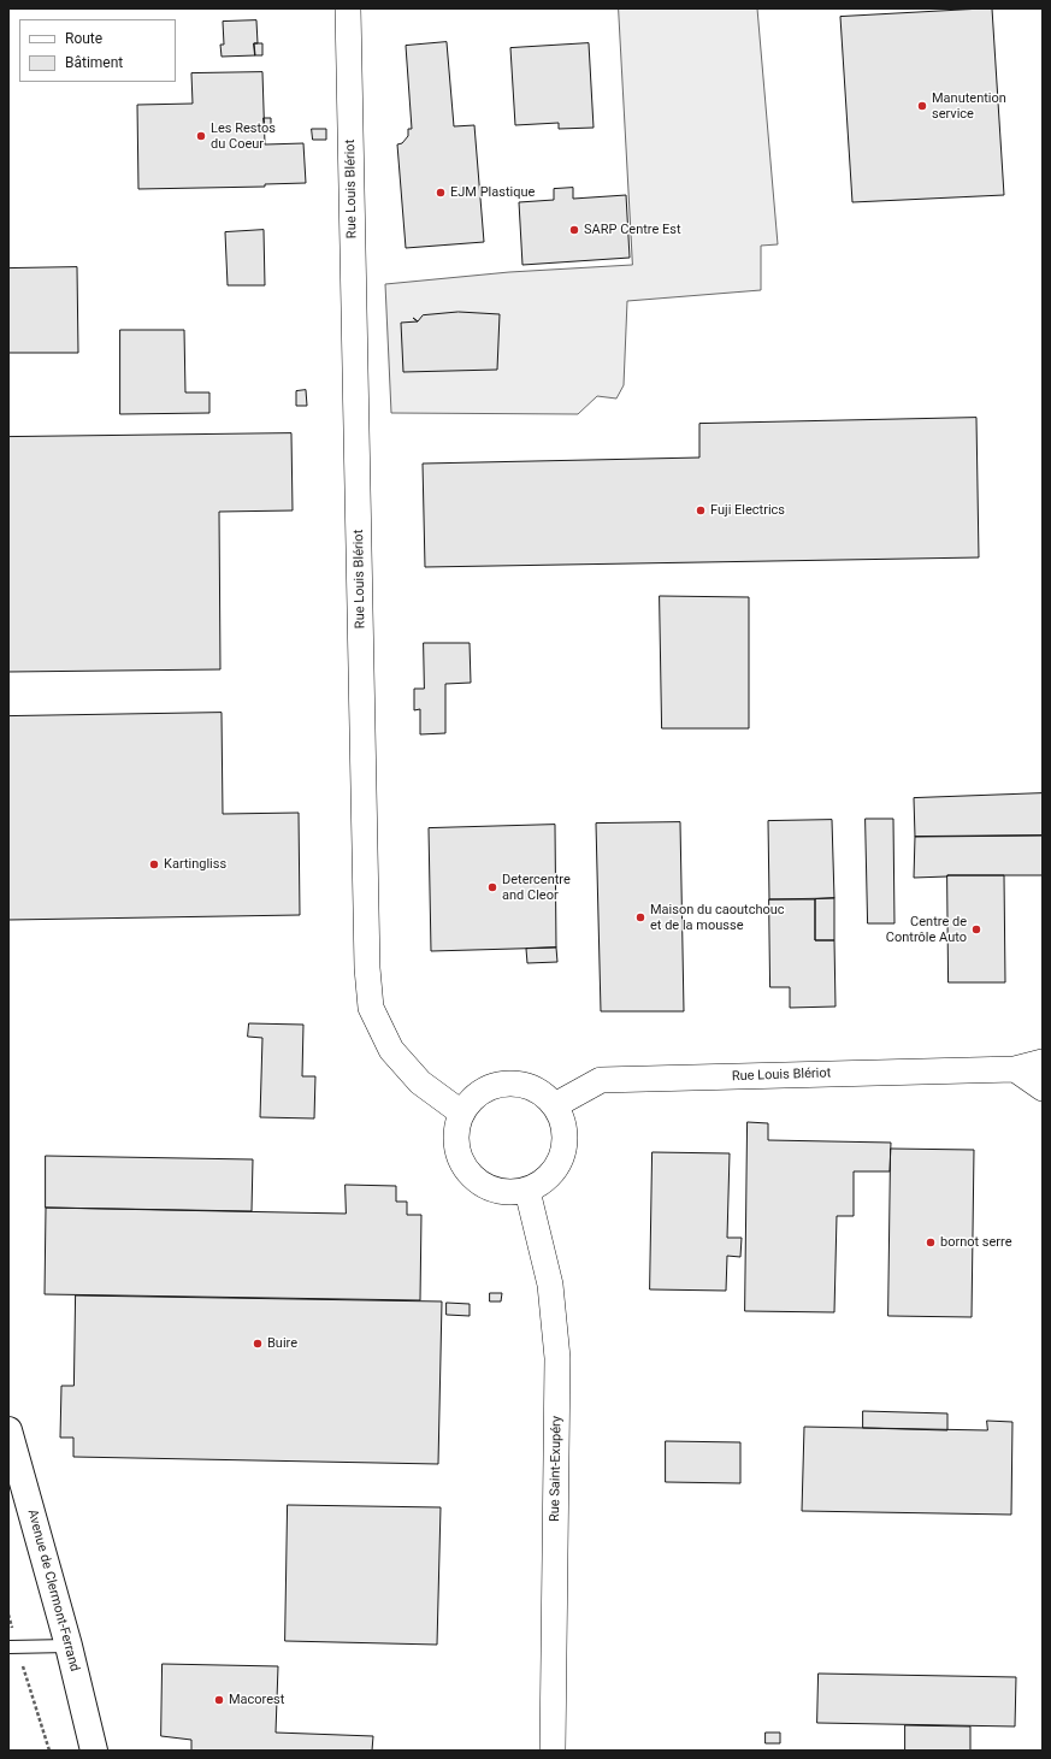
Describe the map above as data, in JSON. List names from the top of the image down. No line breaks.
{"streets":{"street":["Rue Louis Blériot","Rue Saint-Exupéry","Avenue de Clermont-Ferrand"]},"crossings":[["Rue Louis Blériot","Rue Saint-Exupéry"]],"places":["Manutention service","Les Restos du Coeur","EJM Plastique","SARP Centre Est","Fuji Electrics","Kartingliss","Detercentre and Cleor","Maison du caoutchouc et de la mousse","Centre de Contrôle Auto","bornot serre","Buire","Macorest"],"legend":["Route","Bâtiment"]}
